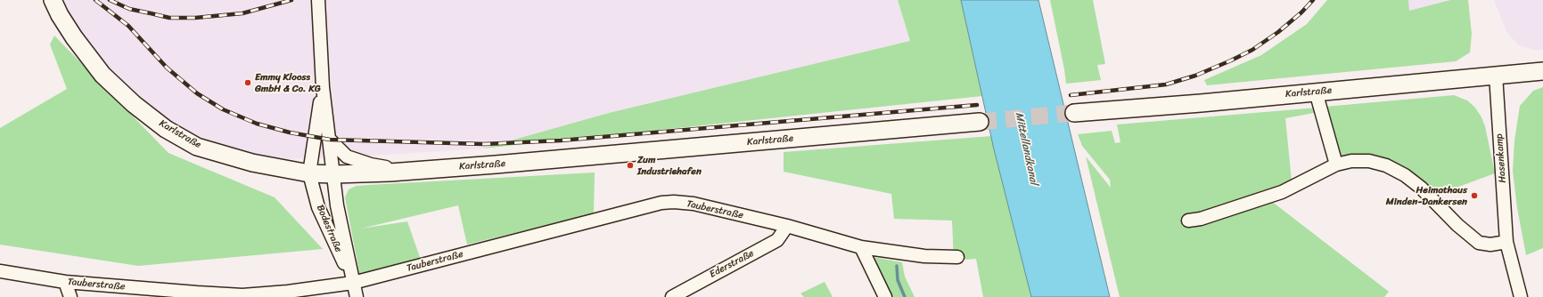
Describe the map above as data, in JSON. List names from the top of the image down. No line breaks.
{"streets":{"street":["Karlstraße","Hasenkamp","Tauberstraße","Bodestraße","Ederstraße"]},"crossings":[["Karlstraße","Hasenkamp"],["Karlstraße","Bodestraße"],["Tauberstraße","Bodestraße"],["Tauberstraße","Ederstraße"]],"water":["Mittellandkanal"],"places":["Emmy Klooss GmbH & Co. KG","Zum Industriehafen","Heimathaus Minden-Dankersen"]}
